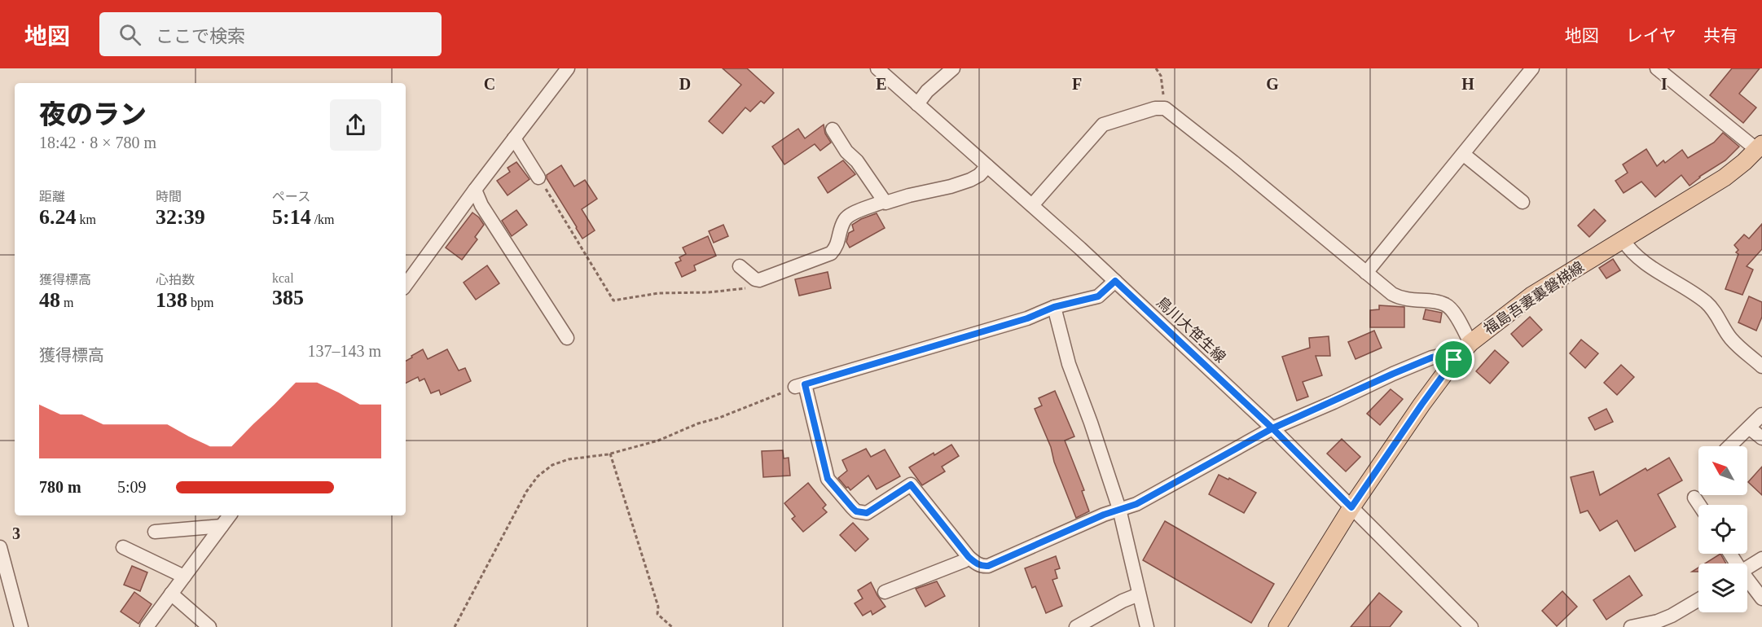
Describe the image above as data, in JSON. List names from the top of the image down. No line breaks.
{"streets":{"main road":["福島吾妻裏磐梯線"],"street":["鳥川大笹生線"]},"crossings":[["福島吾妻裏磐梯線","鳥川大笹生線"]],"north":"top left","page":{"header":"地図","search":"ここで検索","nav":["地図","レイヤ","共有"],"heading":["夜のラン","18:42 · 8 × 780 m"],"stats":[["距離","6.24 km"],["時間","32:39"],["ペース","5:14 /km"],["獲得標高","48 m"],["心拍数","138 bpm"],["kcal","385"]],"chart":["獲得標高","137–143 m"],"list":[{"name":"780 m","note":"5:09"}]},"grid":{"columns":["C","D","E","F","G","H","I"],"rows":["3"]}}
